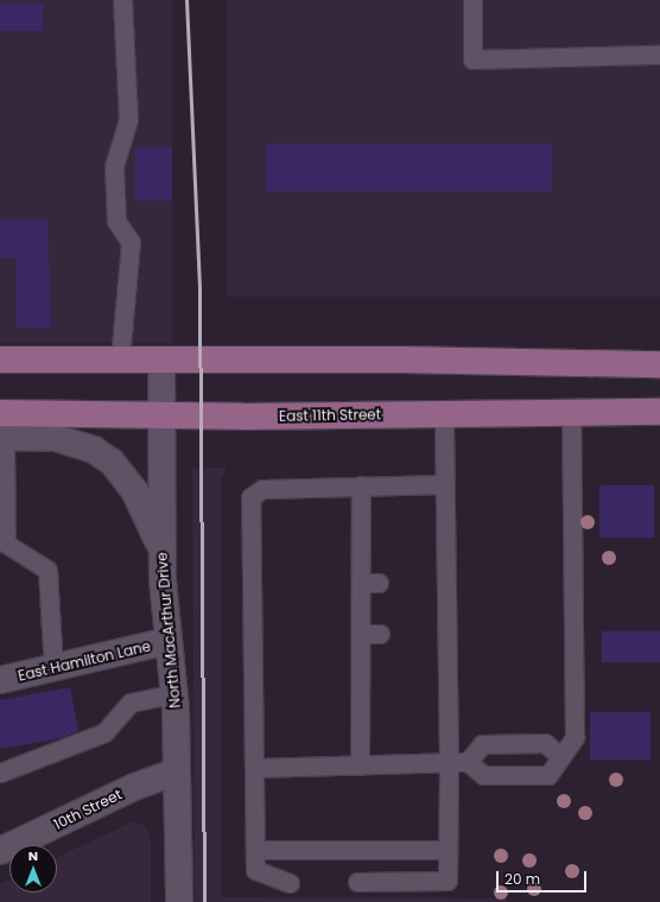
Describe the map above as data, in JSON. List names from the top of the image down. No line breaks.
{"streets":{"main road":["East 11th Street","North MacArthur Drive","East Hamilton Lane","10th Street"]},"crossings":[["East 11th Street","North MacArthur Drive"],["North MacArthur Drive","East Hamilton Lane"],["North MacArthur Drive","10th Street"]],"scale_bar":"20 m","north":"top"}
